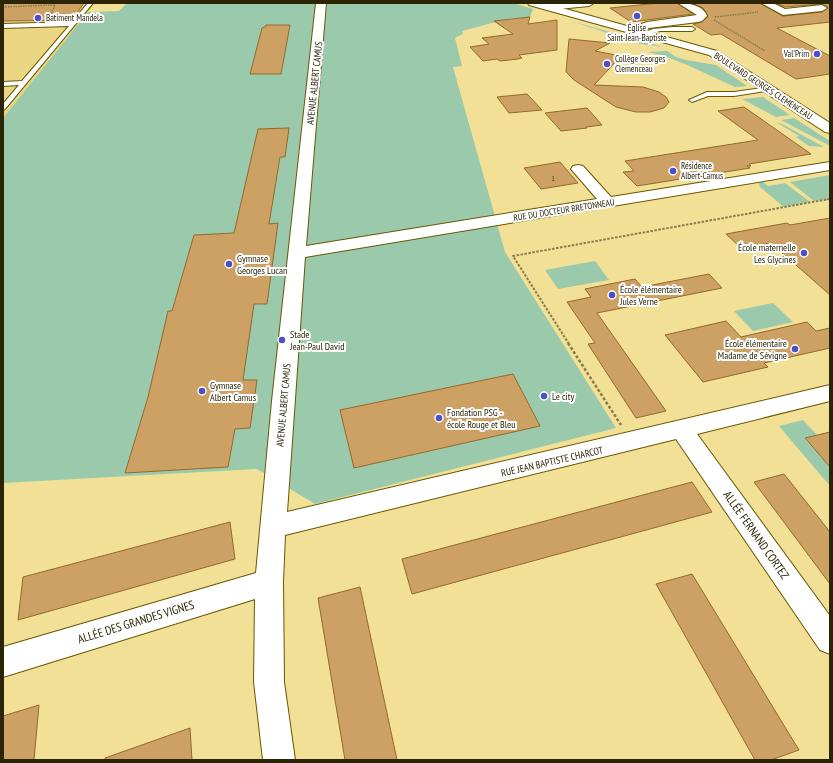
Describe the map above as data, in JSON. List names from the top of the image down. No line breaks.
{"streets":{"main road":["BOULEVARD GEORGES CLEMENCEAU"],"street":["AVENUE ALBERT CAMUS","RUE DU DOCTEUR BRETONNEAU","RUE JEAN BAPTISTE CHARCOT","ALLÉE FERNAND CORTEZ","ALLÉE DES GRANDES VIGNES"]},"crossings":[["AVENUE ALBERT CAMUS","RUE DU DOCTEUR BRETONNEAU"],["AVENUE ALBERT CAMUS","RUE JEAN BAPTISTE CHARCOT"],["AVENUE ALBERT CAMUS","ALLÉE DES GRANDES VIGNES"],["RUE JEAN BAPTISTE CHARCOT","ALLÉE FERNAND CORTEZ"]],"places":["Église Saint-Jean-Baptiste","Batiment Mandela","Val'Prim","Collège Georges Clemenceau","Résidence Albert-Camus","École maternelle Les Glycines","Gymnase Georges Lucan","École élémentaire Jules Verne","Stade Jean-Paul David","École élémentaire Madame de Sévigne","Gymnase Albert Camus","Le city","Fondation PSG - école Rouge et Bleu"],"house_numbers":["1"]}
